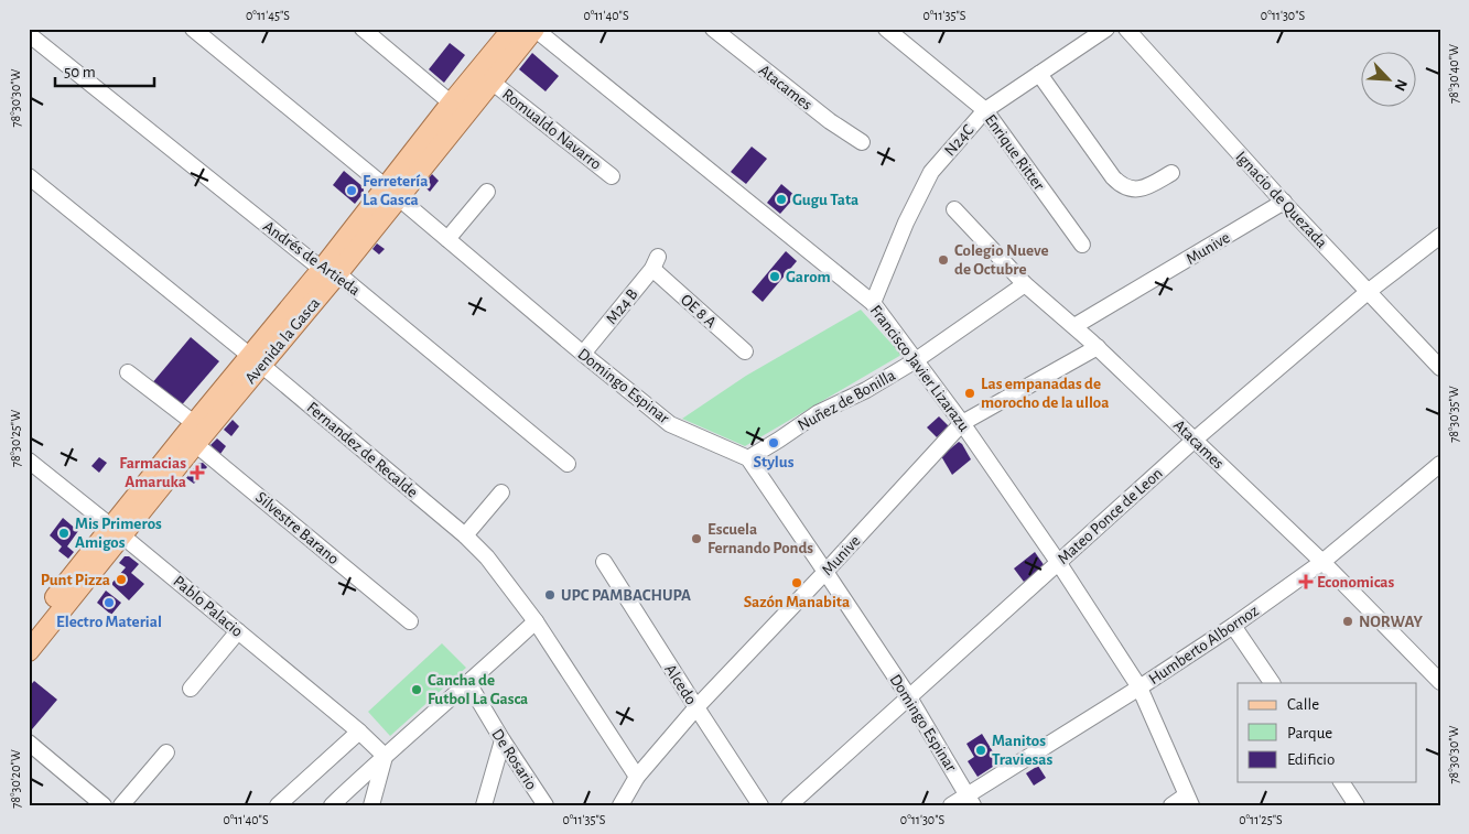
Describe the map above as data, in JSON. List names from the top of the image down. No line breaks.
{"streets":{"main road":["Avenida la Gasca"],"street":["Atacames","Romualdo Navarro","N24C","Enrique Ritter","Ignacio de Quezada","Munive","Andrés de Artieda","M24 B","OE 8 A","Francisco Javier Lizarazu","Domingo Espinar","Nuñez de Bonilla","Fernandez de Recalde","Mateo Ponce de Leon","Silvestre Barano","Pablo Palacio","Humberto Albornoz","Alcedo","De Rosario"]},"crossings":[["Atacames","Munive"],["Atacames","Nuñez de Bonilla"],["Atacames","Mateo Ponce de Leon"],["Atacames","Humberto Albornoz"],["Romualdo Navarro","Avenida la Gasca"],["N24C","Enrique Ritter"],["N24C","Francisco Javier Lizarazu"],["Ignacio de Quezada","Munive"],["Ignacio de Quezada","Mateo Ponce de Leon"],["Munive","Francisco Javier Lizarazu"],["Munive","Domingo Espinar"],["Munive","Fernandez de Recalde"],["Munive","Alcedo"],["Andrés de Artieda","Avenida la Gasca"],["M24 B","OE 8 A"],["M24 B","Domingo Espinar"],["Avenida la Gasca","Francisco Javier Lizarazu"],["Avenida la Gasca","Domingo Espinar"],["Avenida la Gasca","Fernandez de Recalde"],["Avenida la Gasca","Silvestre Barano"],["Avenida la Gasca","Pablo Palacio"],["Francisco Javier Lizarazu","Nuñez de Bonilla"],["Francisco Javier Lizarazu","Mateo Ponce de Leon"],["Francisco Javier Lizarazu","Humberto Albornoz"],["Domingo Espinar","Nuñez de Bonilla"],["Domingo Espinar","Mateo Ponce de Leon"],["Domingo Espinar","Humberto Albornoz"]],"places":{"other":["Ferretería La Gasca","Gugu Tata","Colegio Nueve de Octubre","Garom","Las empanadas de morocho de la ulloa","Stylus","Mis Primeros Amigos","Escuela Fernando Ponds","Punt Pizza","Sazón Manabita","UPC PAMBACHUPA","Electro Material","NORWAY","Cancha de Futbol La Gasca","Manitos Traviesas"],"health":["Farmacias Amaruka","Economicas"]},"legend":["Calle","Parque","Edificio"],"scale_bar":"50 m","north":"bottom right","coordinates":["0°11'45\"S","0°11'40\"S","0°11'35\"S","0°11'30\"S","78°30'40\"W","78°30'30\"W","78°30'35\"W","78°30'25\"W","78°30'20\"W","0°11'25\"S"]}
